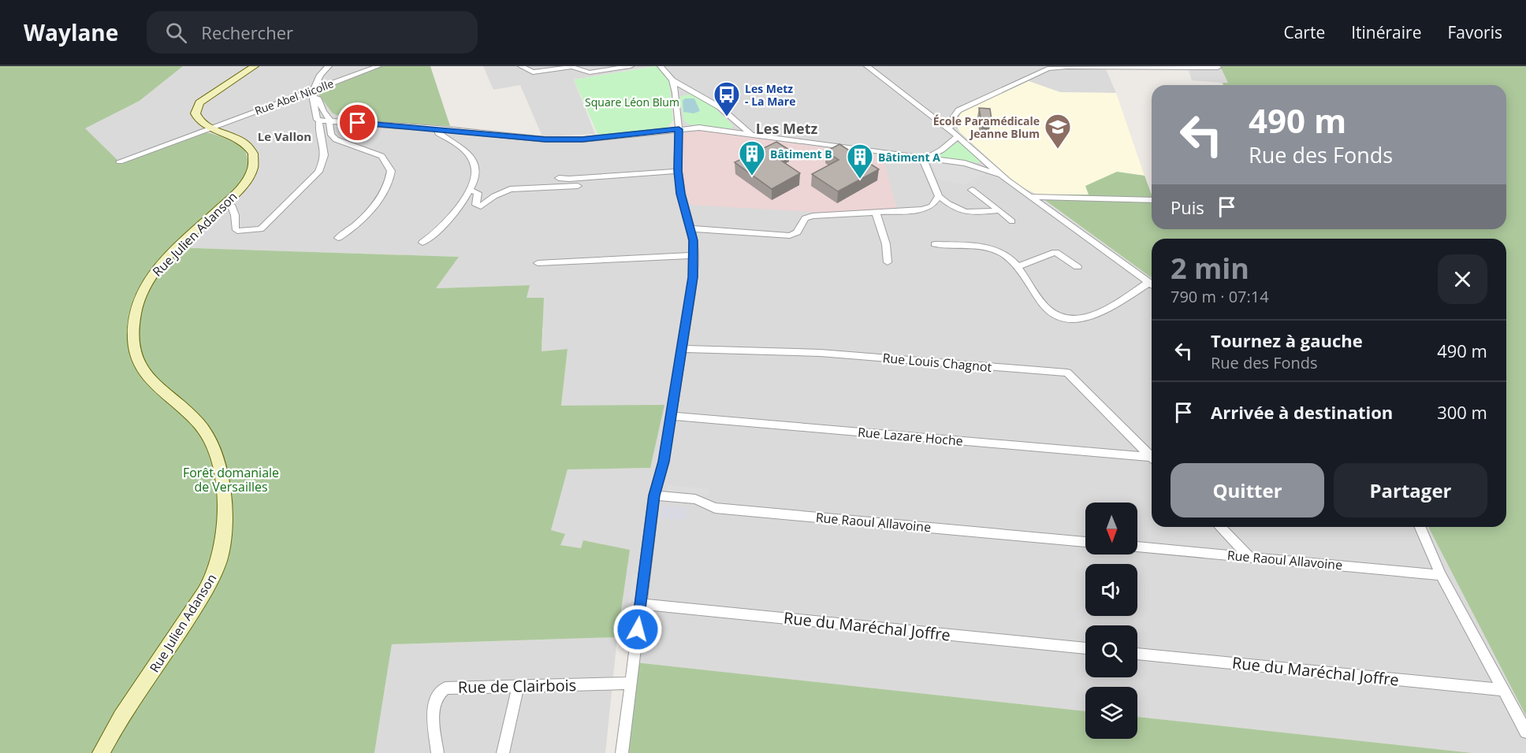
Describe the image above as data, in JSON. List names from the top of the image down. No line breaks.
{"streets":{"main road":["Rue Julien Adanson"],"street":["Rue Abel Nicolle","Rue Louis Chagnot","Rue Lazare Hoche","Rue Raoul Allavoine","Rue du Maréchal Joffre","Rue de Clairbois"]},"crossings":[["Rue Abel Nicolle","Rue Julien Adanson"]],"districts":["Les Metz","Le Vallon"],"parks":["Square Léon Blum","Forêt domaniale de Versailles"],"places":{"bus stop":["Les Metz - La Mare"],"school or university":["École Paramédicale Jeanne Blum"],"building":["Bâtiment B","Bâtiment A"]},"north":"bottom","page":{"header":"Waylane","search":"Rechercher","nav":["Carte","Itinéraire","Favoris"],"turn":["490 m","Rue des Fonds"],"then":"Puis","heading":["2 min","790 m · 07:14"],"list":[{"name":"Tournez à gauche","note":"Rue des Fonds","value":"490 m"},{"name":"Arrivée à destination","value":"300 m"}],"buttons":["Quitter","Partager"]}}
